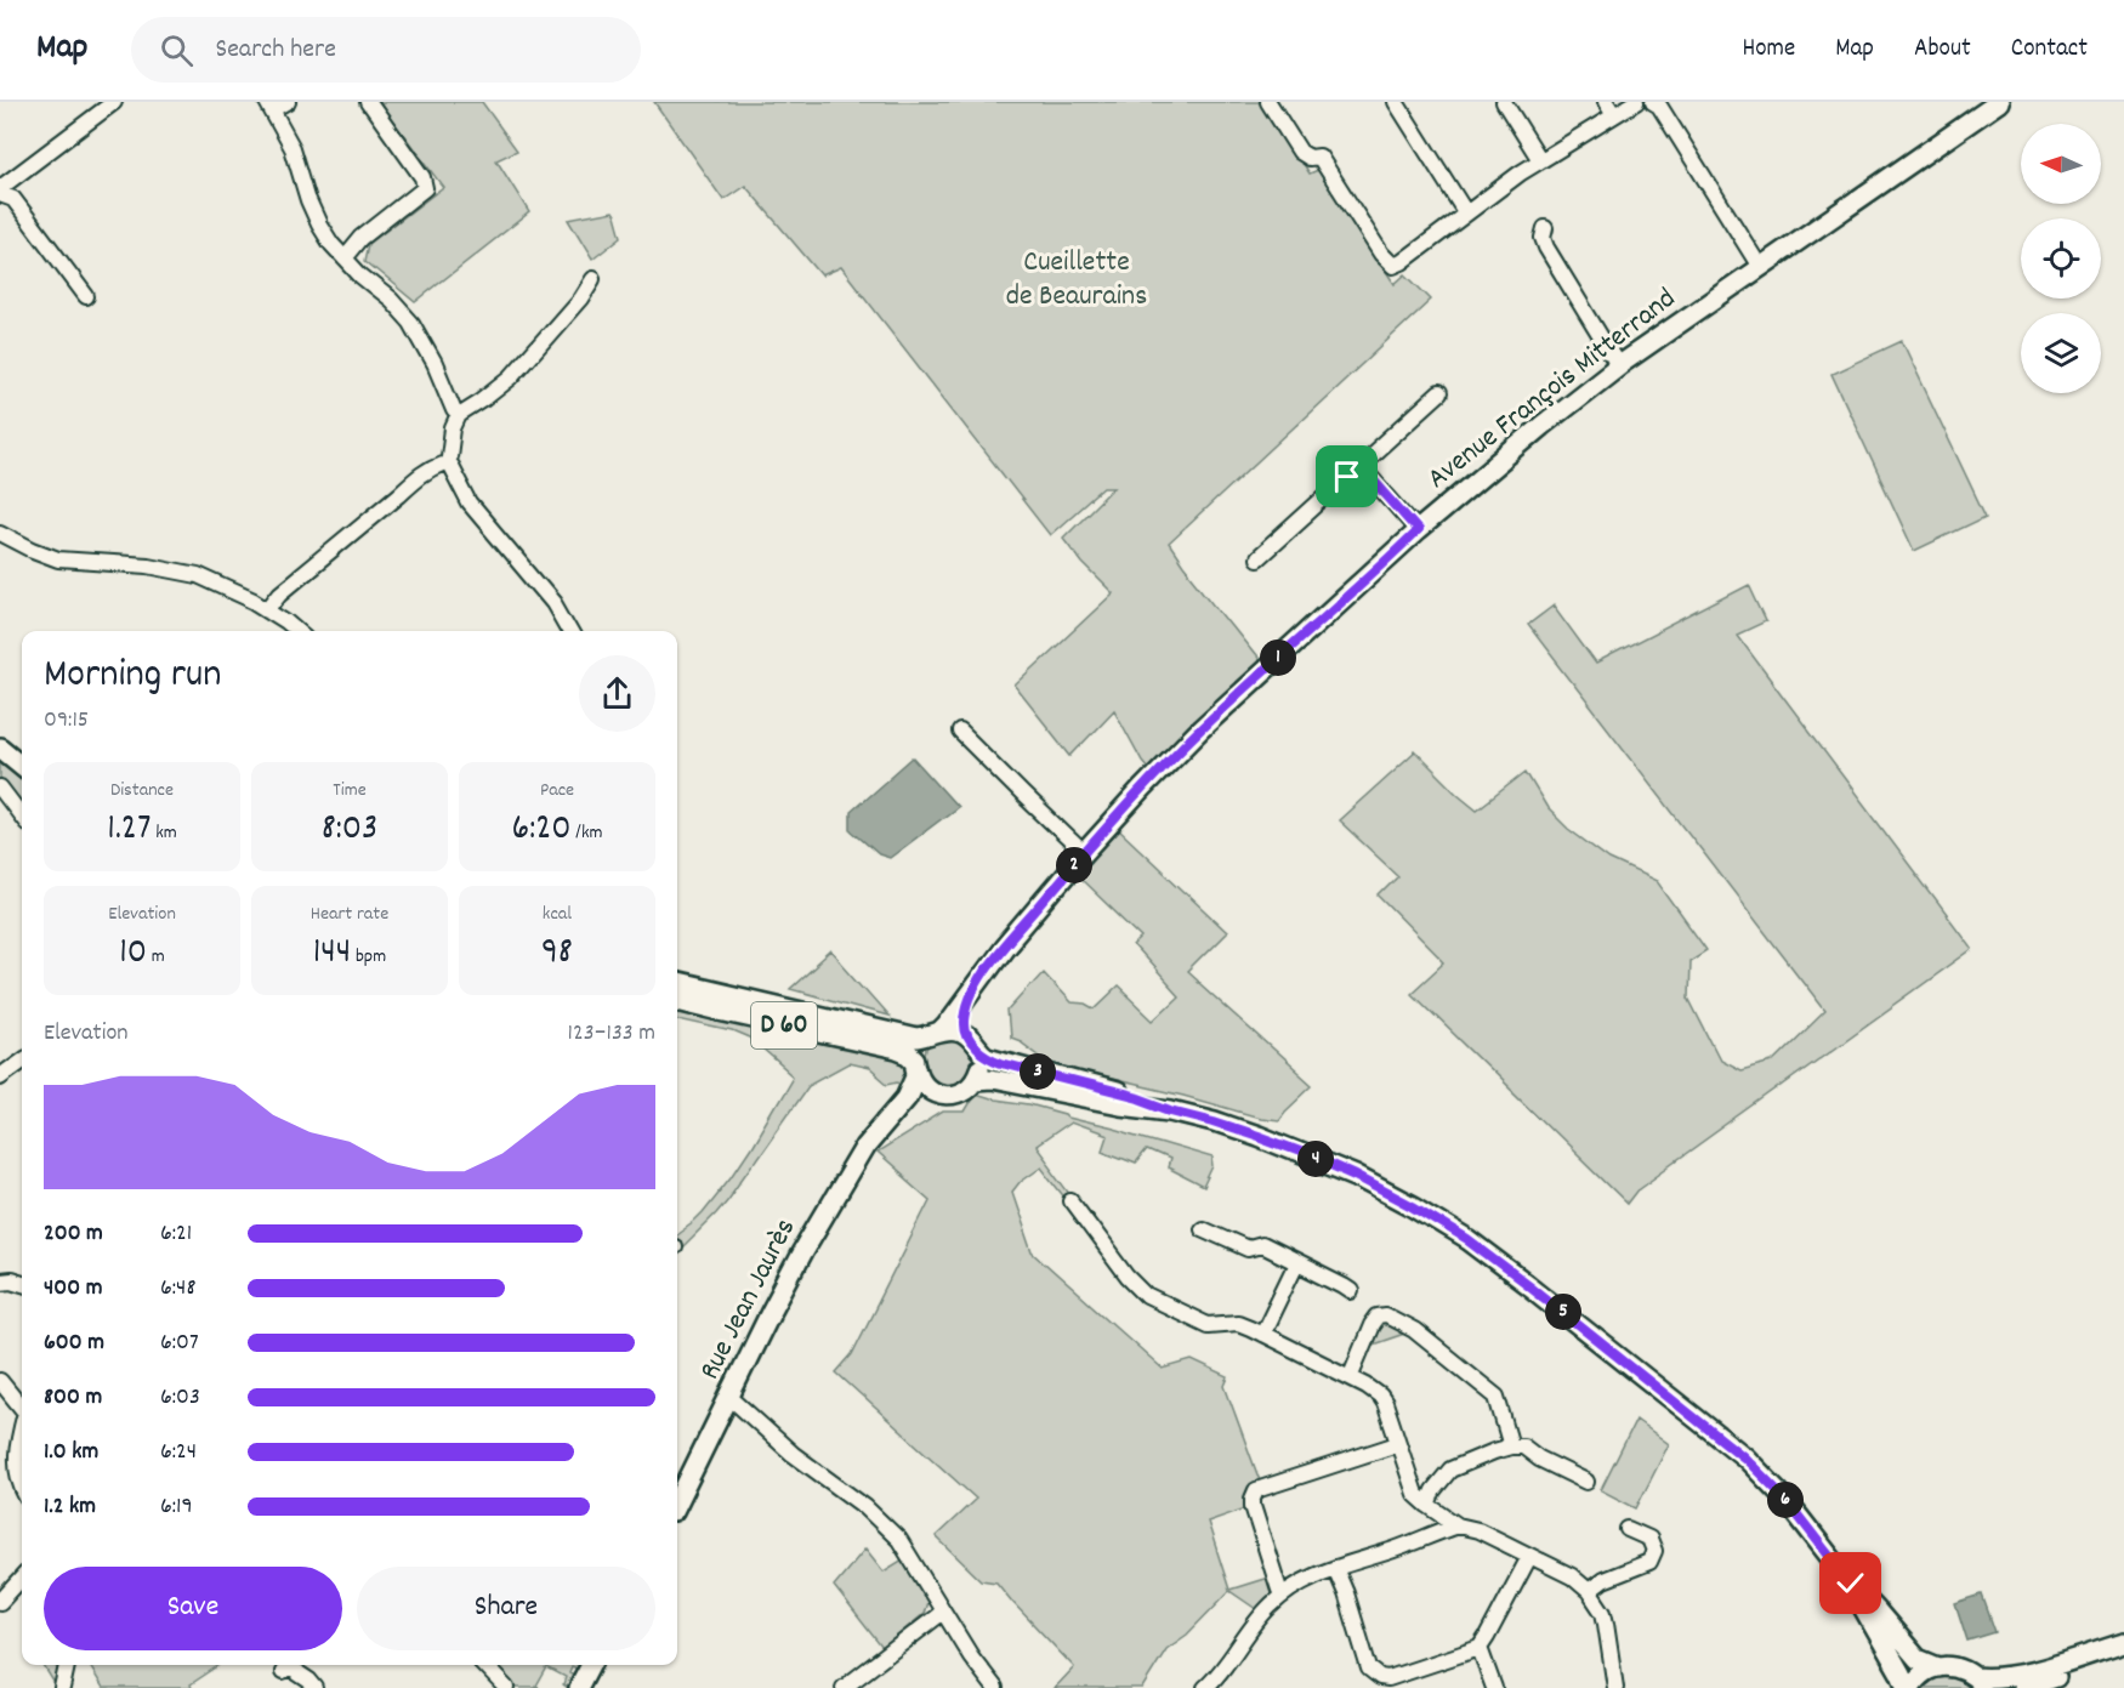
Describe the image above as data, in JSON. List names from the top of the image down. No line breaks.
{"streets":{"main road":["Avenue François Mitterrand","D 60","Rue Jean Jaurès"]},"crossings":[["Avenue François Mitterrand","D 60"],["Avenue François Mitterrand","Rue Jean Jaurès"],["D 60","Rue Jean Jaurès"]],"parks":["Cueillette de Beaurains"],"north":"left","page":{"header":"Map","search":"Search here","nav":["Home","Map","About","Contact"],"heading":["Morning run","09:15"],"pins":["1","2","3","4","5","6"],"stats":[["Distance","1.27 km"],["Time","8:03"],["Pace","6:20 /km"],["Elevation","10 m"],["Heart rate","144 bpm"],["kcal","98"]],"chart":["Elevation","123–133 m"],"list":[{"name":"200 m","note":"6:21"},{"name":"400 m","note":"6:48"},{"name":"600 m","note":"6:07"},{"name":"800 m","note":"6:03"},{"name":"1.0 km","note":"6:24"},{"name":"1.2 km","note":"6:19"}],"buttons":["Save","Share"]}}
